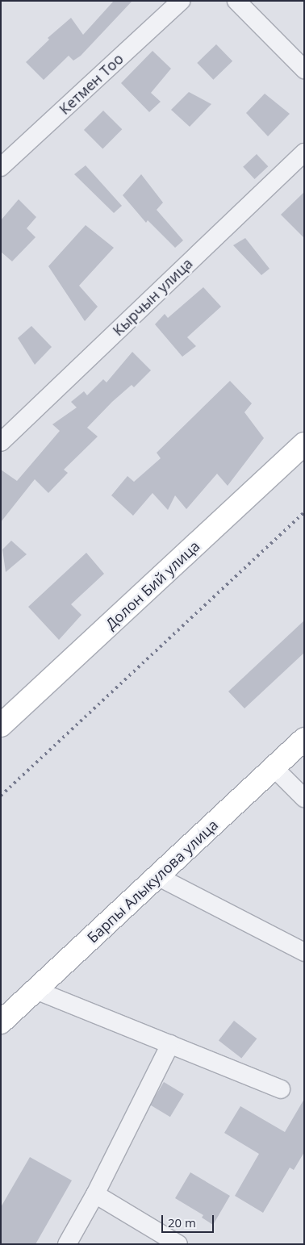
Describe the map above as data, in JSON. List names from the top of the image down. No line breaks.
{"streets":{"main road":["Долон Бий улица","Барпы Алыкулова улица"],"street":["Кетмен Тоо","Кырчын улица"]},"scale_bar":"20 m"}
